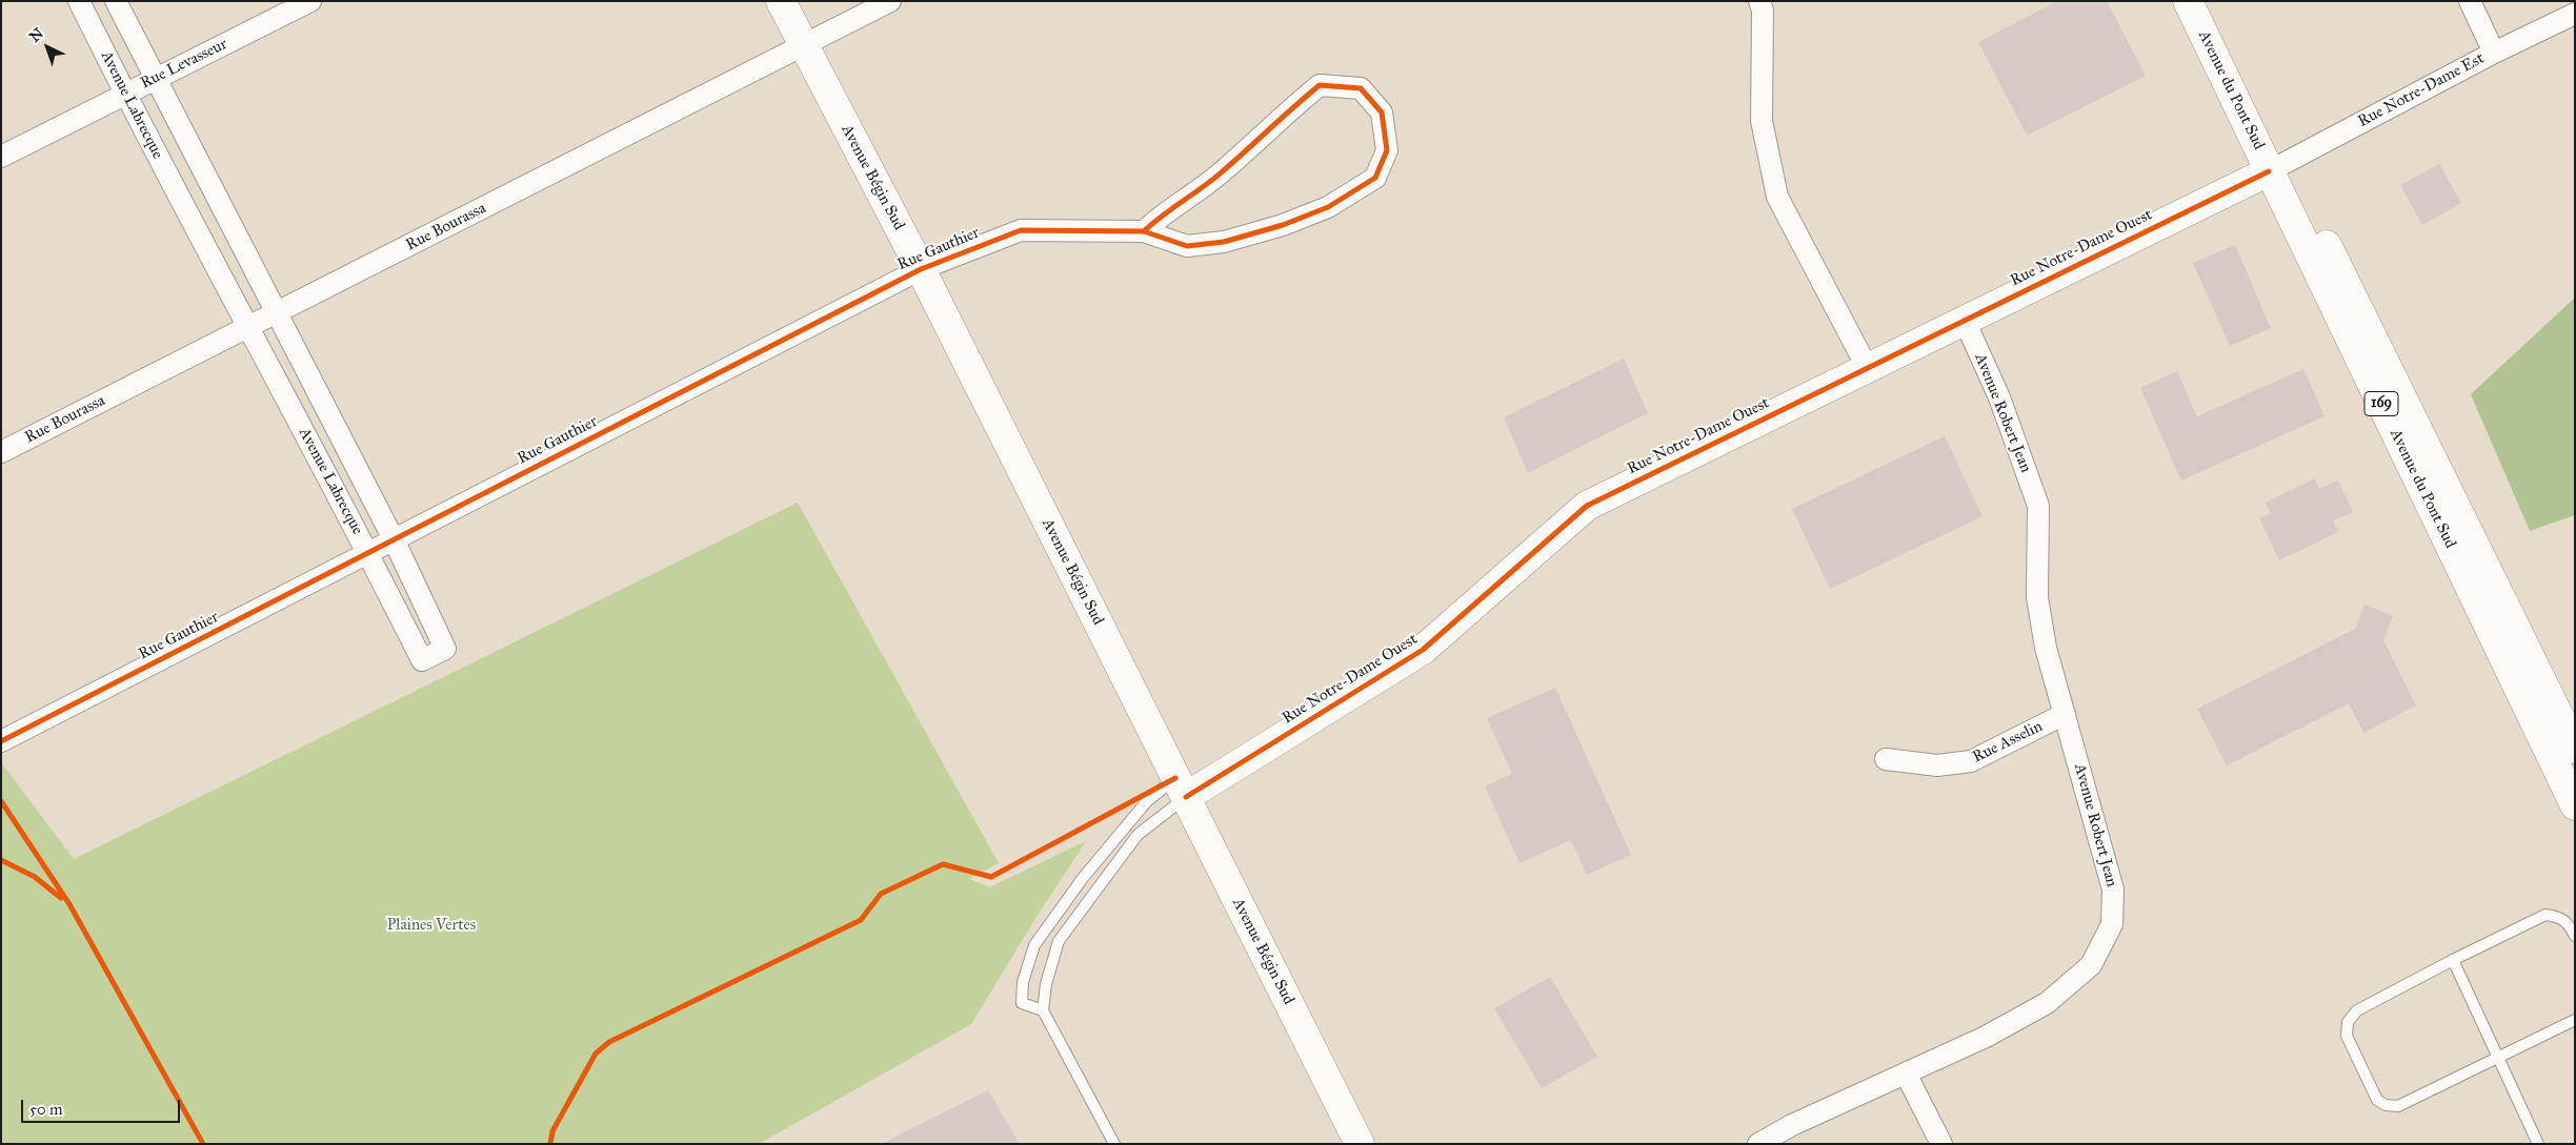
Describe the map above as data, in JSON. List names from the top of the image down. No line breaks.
{"streets":{"street":["Rue Levasseur","Avenue du Pont Sud","Rue Notre-Dame Est","Avenue Labrecque","Avenue Bégin Sud","Rue Bourassa","Rue Notre-Dame Ouest","Rue Gauthier","169","Avenue Robert Jean","Rue Asselin"]},"crossings":[["Rue Levasseur","Avenue Labrecque"],["Avenue du Pont Sud","Rue Notre-Dame Est"],["Avenue du Pont Sud","Rue Notre-Dame Ouest"],["Rue Notre-Dame Est","Rue Notre-Dame Ouest"],["Avenue Labrecque","Rue Bourassa"],["Avenue Labrecque","Rue Gauthier"],["Avenue Bégin Sud","Rue Bourassa"],["Avenue Bégin Sud","Rue Notre-Dame Ouest"],["Avenue Bégin Sud","Rue Gauthier"],["Rue Notre-Dame Ouest","Avenue Robert Jean"],["Avenue Robert Jean","Rue Asselin"]],"parks":["Plaines Vertes"],"scale_bar":"50 m","north":"top left"}
